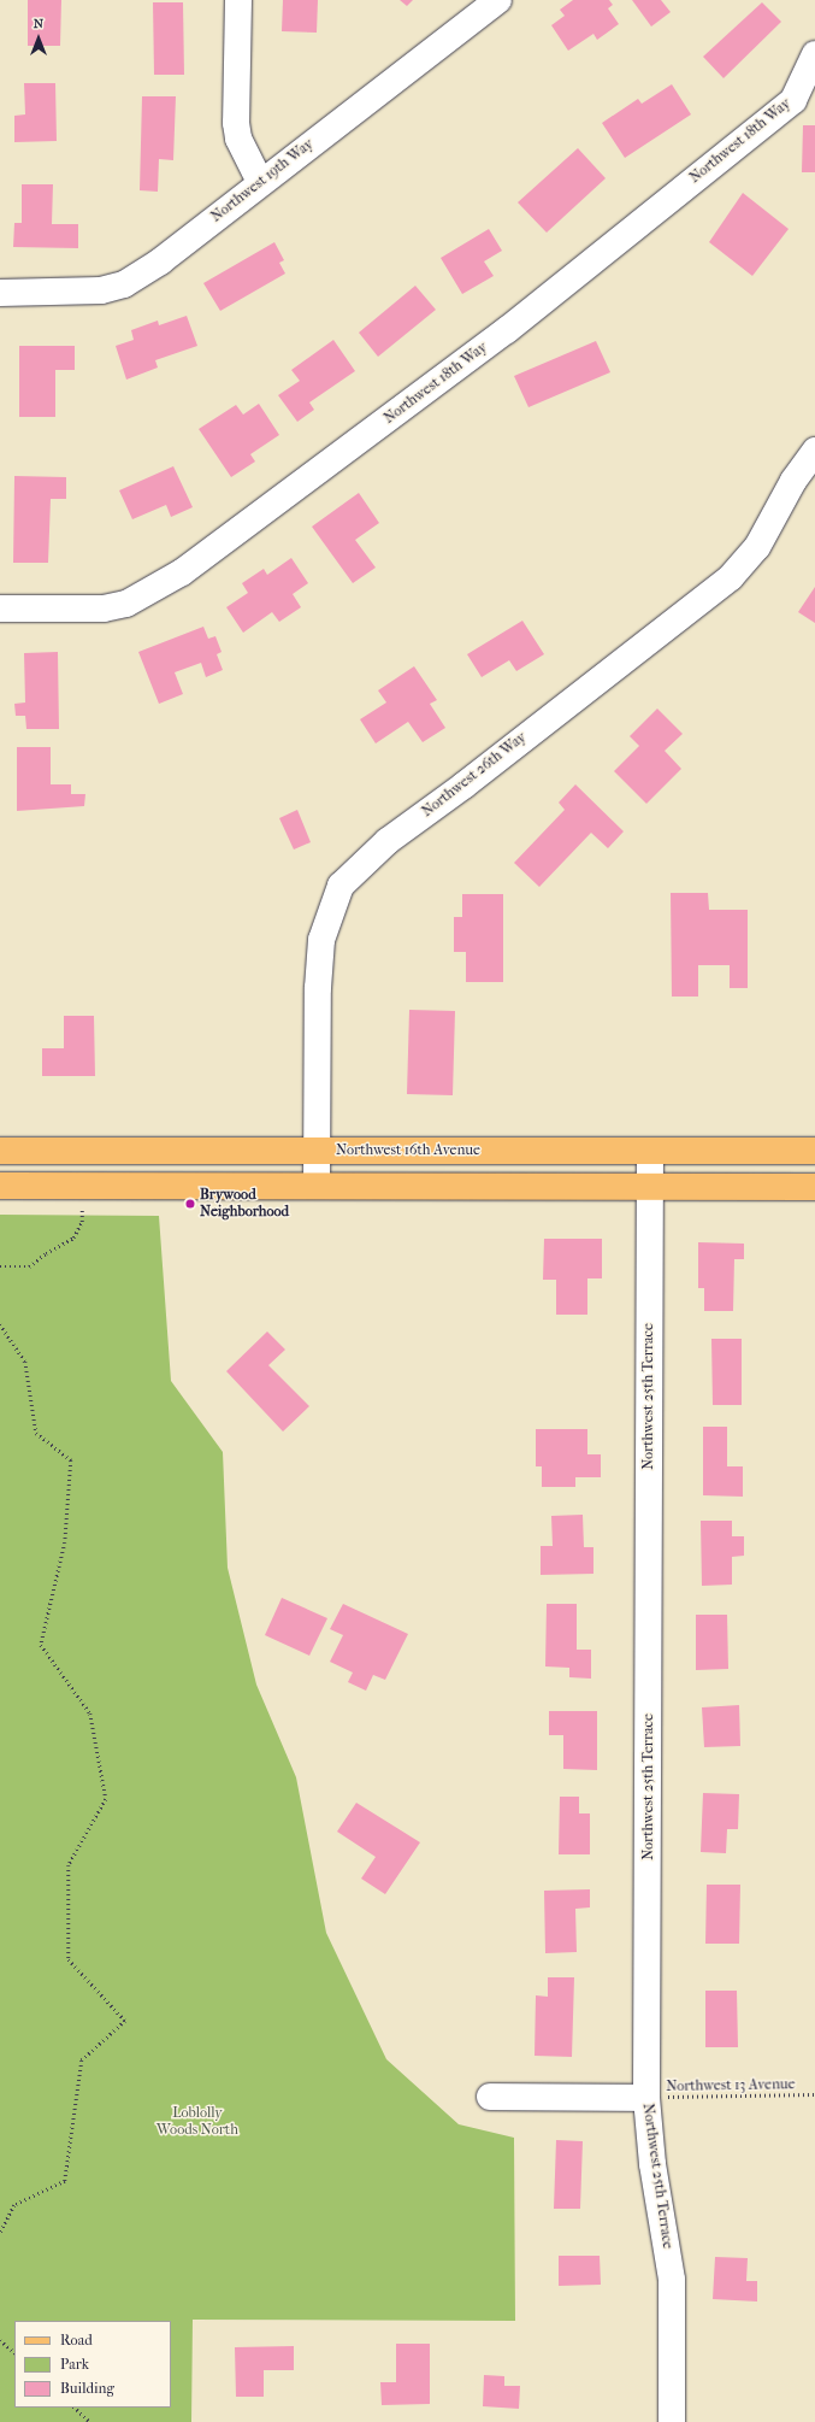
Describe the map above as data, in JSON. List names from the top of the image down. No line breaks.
{"streets":{"main road":["Northwest 16th Avenue"],"street":["Northwest 18th Way","Northwest 19th Way","Northwest 26th Way","Northwest 25th Terrace"],"path":["Northwest 13 Avenue"]},"crossings":[["Northwest 26th Way","Northwest 16th Avenue"],["Northwest 16th Avenue","Northwest 25th Terrace"],["Northwest 25th Terrace","Northwest 13 Avenue"]],"parks":["Loblolly Woods North"],"places":["Brywood Neighborhood"],"legend":["Road","Park","Building"],"north":"top"}
